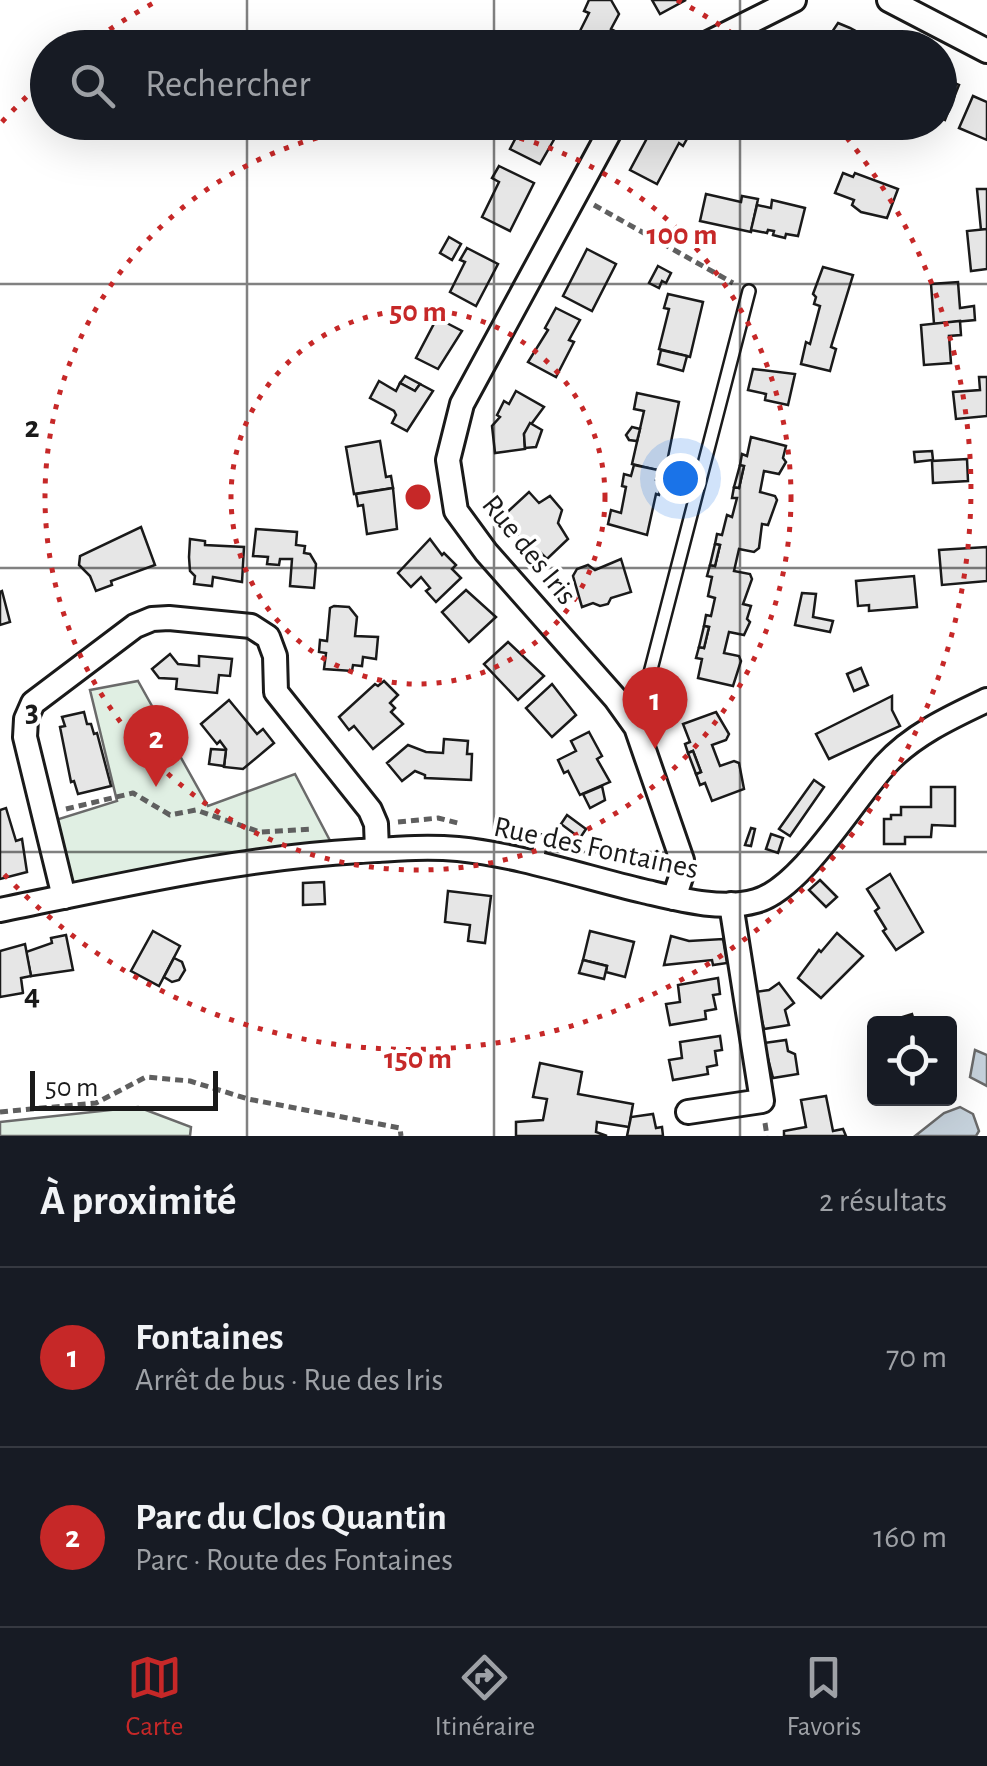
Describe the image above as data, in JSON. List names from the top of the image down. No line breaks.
{"streets":{"street":["Rue des Iris","Rue des Fontaines"]},"crossings":[["Rue des Iris","Rue des Fontaines"]],"scale_bar":"50 m","page":{"search":"Rechercher","pins":["1","2"],"scale":"50 m","heading":["À proximité","2 résultats"],"list":[{"mark":"1","name":"Fontaines","note":"Arrêt de bus · Rue des Iris","value":"70 m"},{"mark":"2","name":"Parc du Clos Quantin","note":"Parc · Route des Fontaines","value":"160 m"}],"nav":["Carte","Itinéraire","Favoris"]},"grid":{"rows":["2","3","4"]},"rings":["100 m","50 m","150 m"]}
